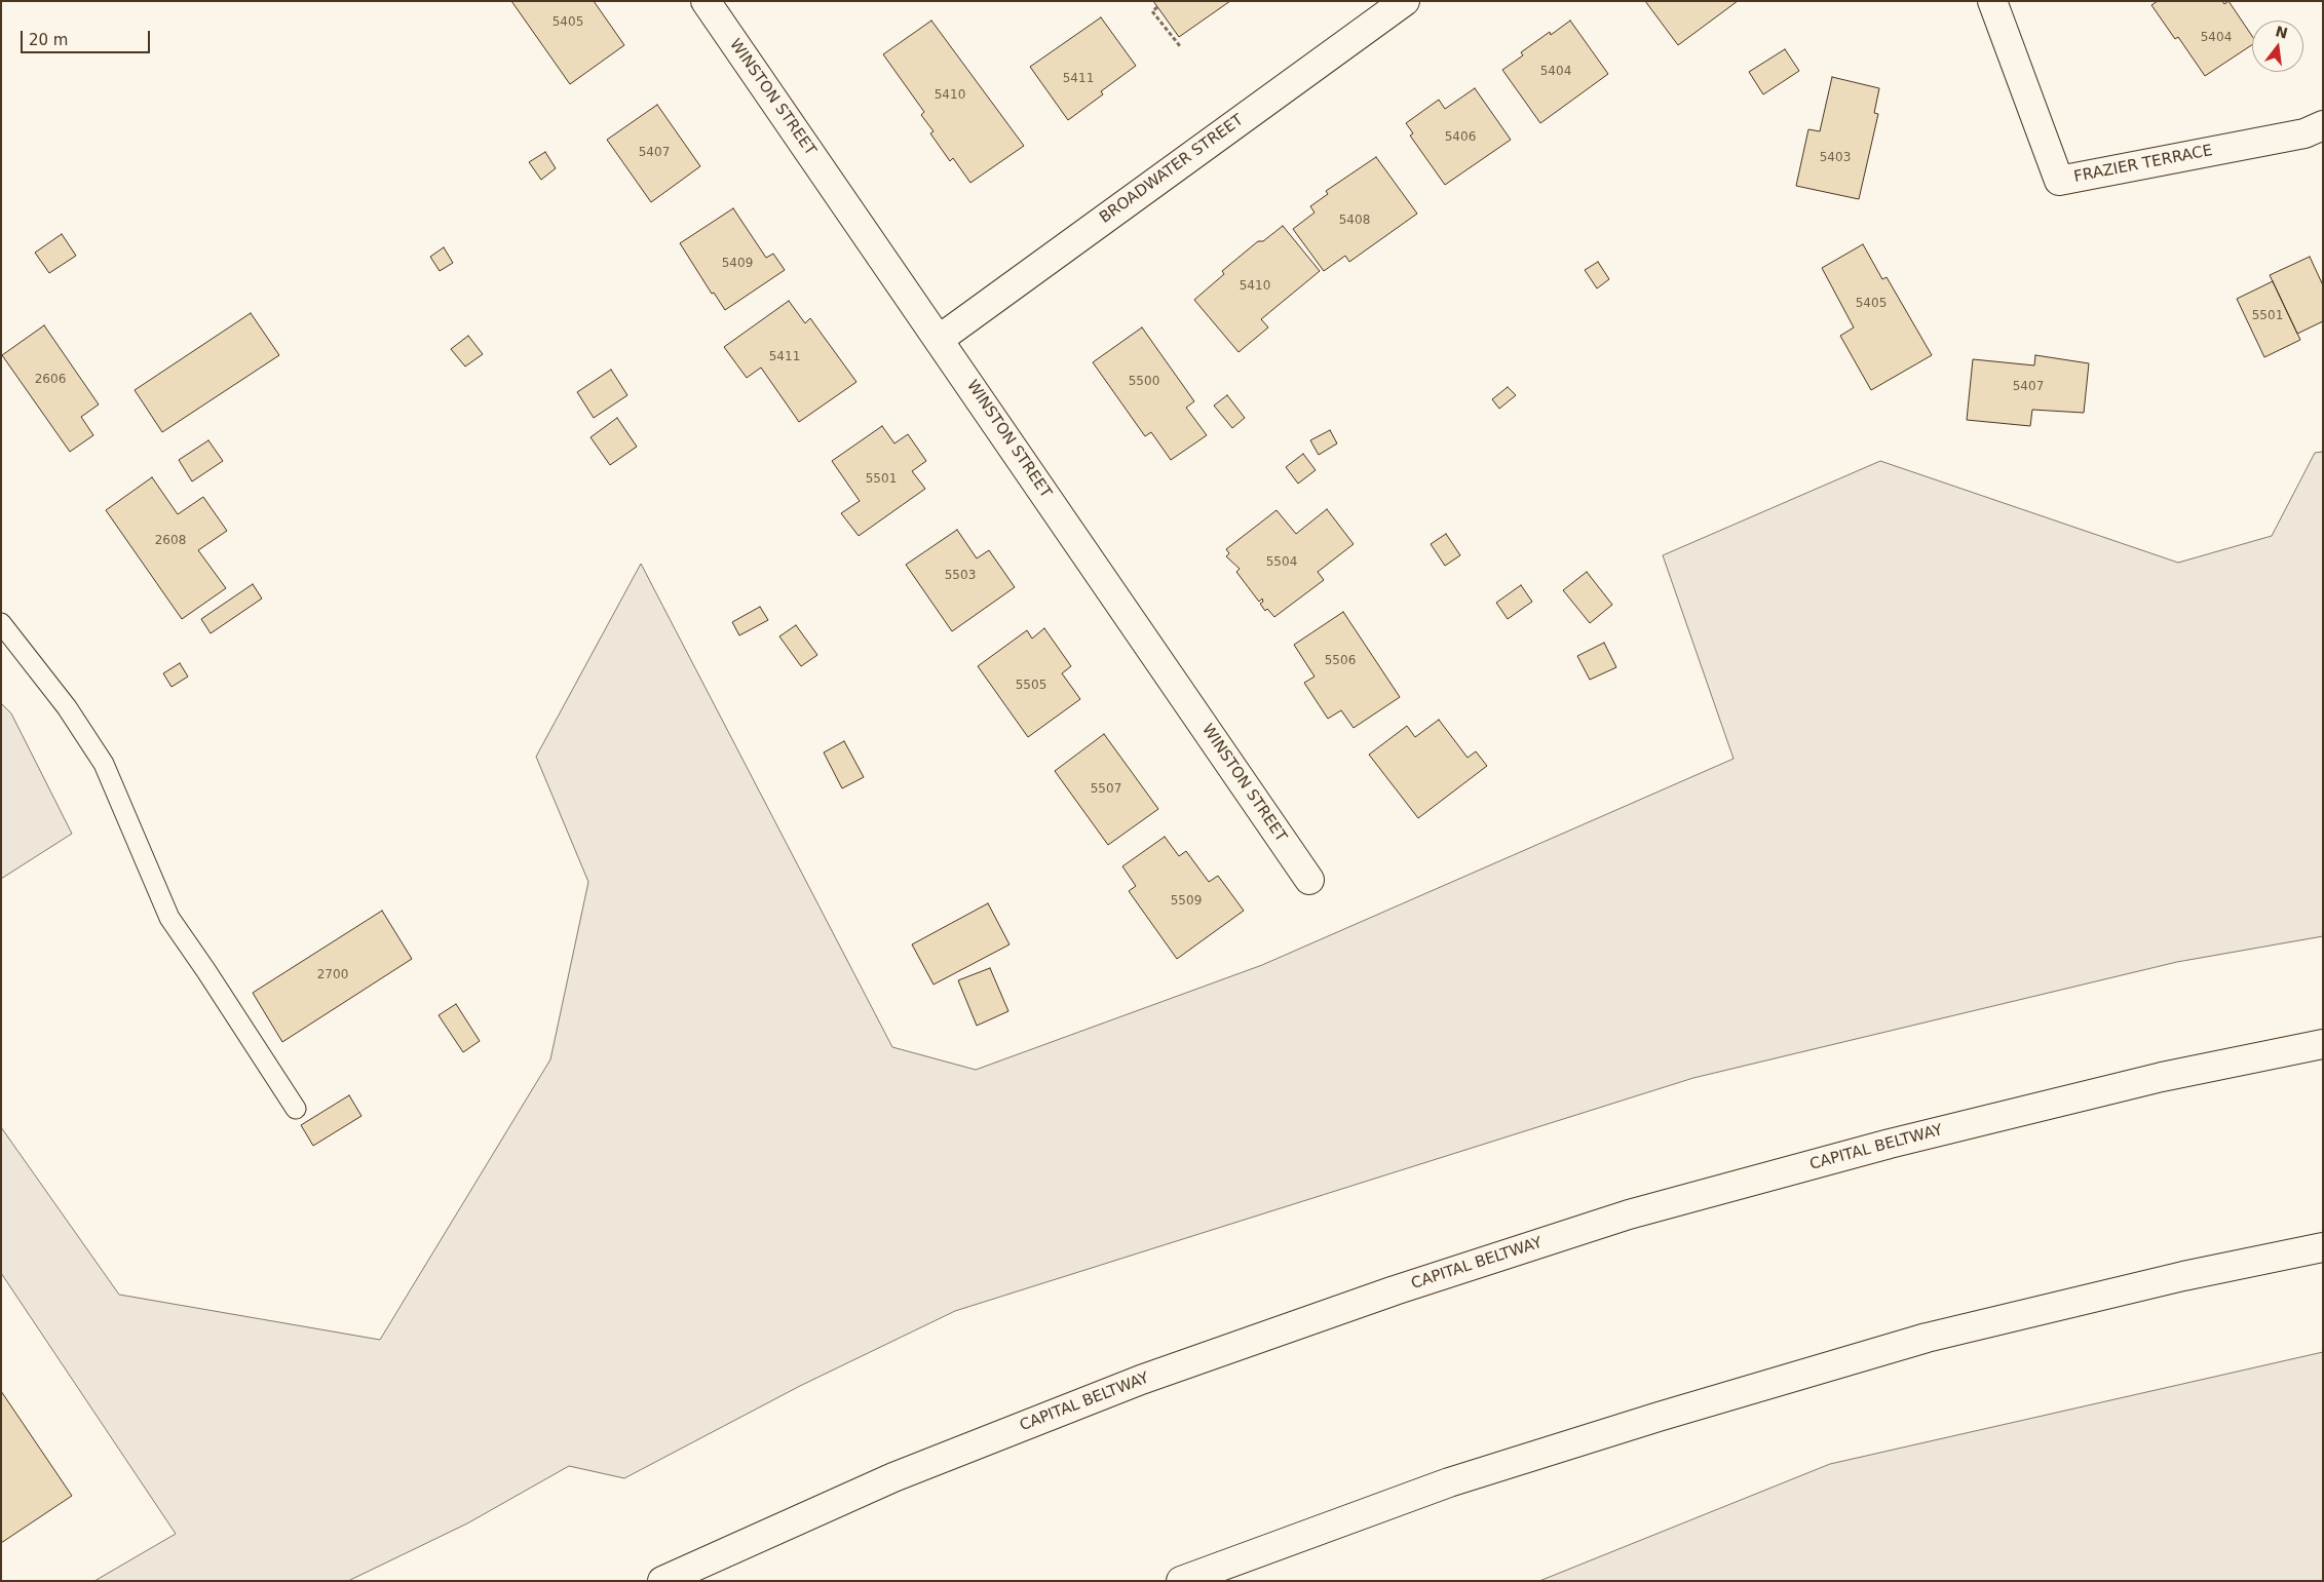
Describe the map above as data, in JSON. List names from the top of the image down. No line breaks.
{"streets":{"main road":["WINSTON STREET","FRAZIER TERRACE","BROADWATER STREET","CAPITAL BELTWAY"]},"crossings":[["WINSTON STREET","BROADWATER STREET"]],"house_numbers":["5405","5404","5404","5411","5410","5406","5407","5403","5408","5409","5410","5405","5501","5411","2606","5500","5407","5501","2608","5504","5503","5506","5505","5507","5509","2700"],"scale_bar":"20 m","north":"top"}
